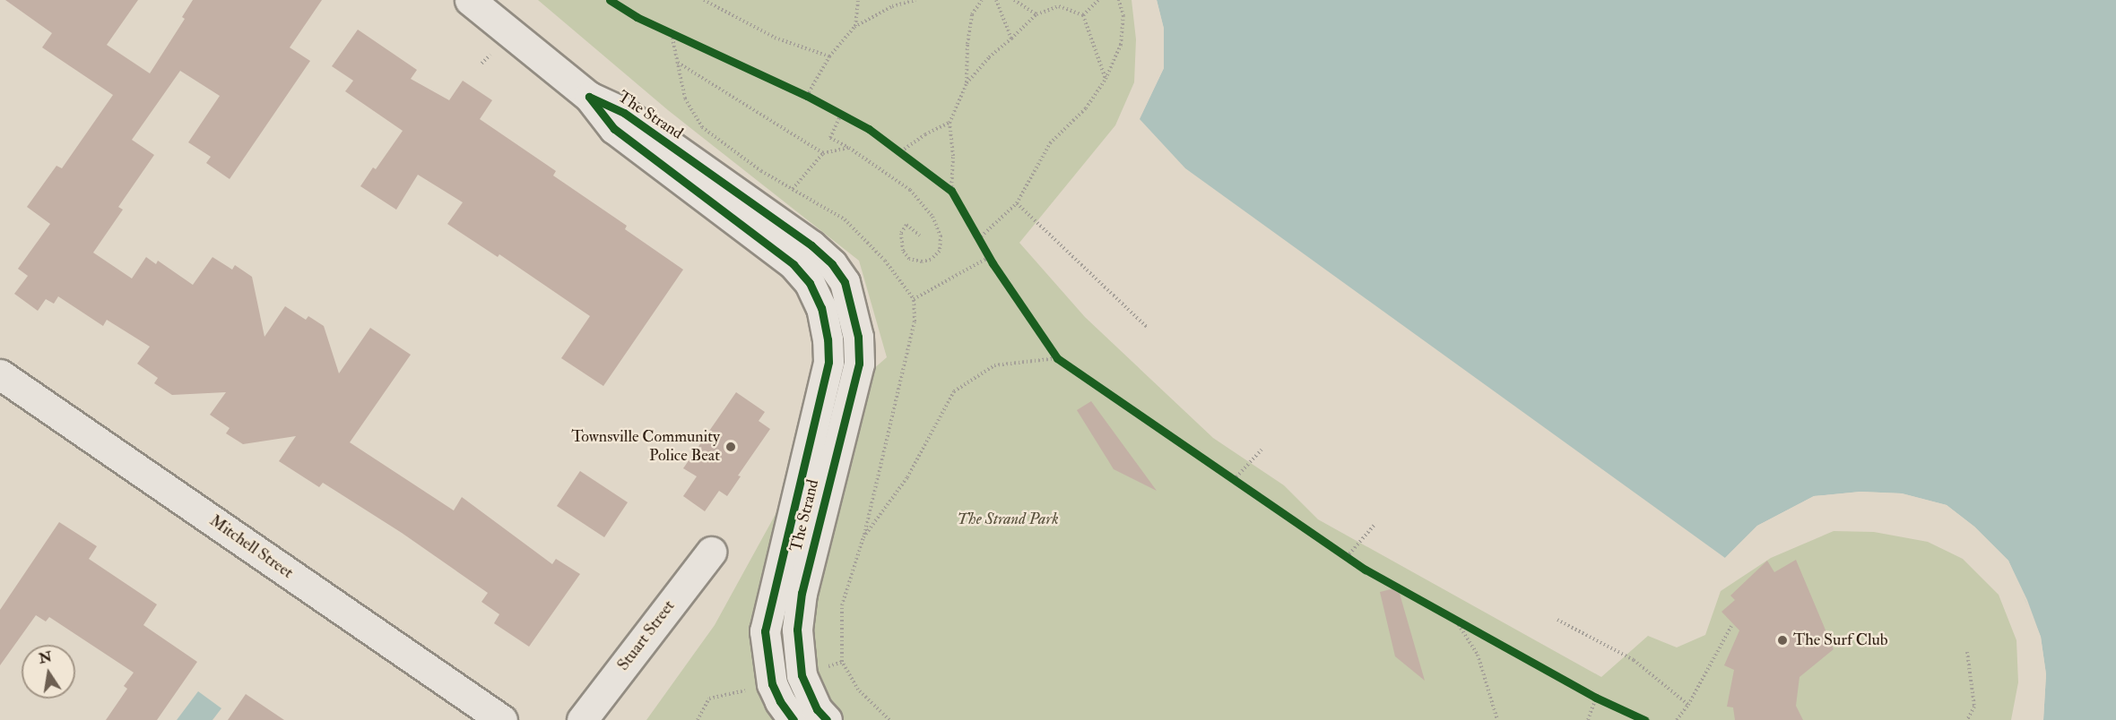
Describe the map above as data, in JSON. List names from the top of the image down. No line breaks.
{"streets":{"street":["The Strand","Mitchell Street","Stuart Street"]},"parks":["The Strand Park"],"places":["Townsville Community Police Beat","The Surf Club"],"north":"top"}
